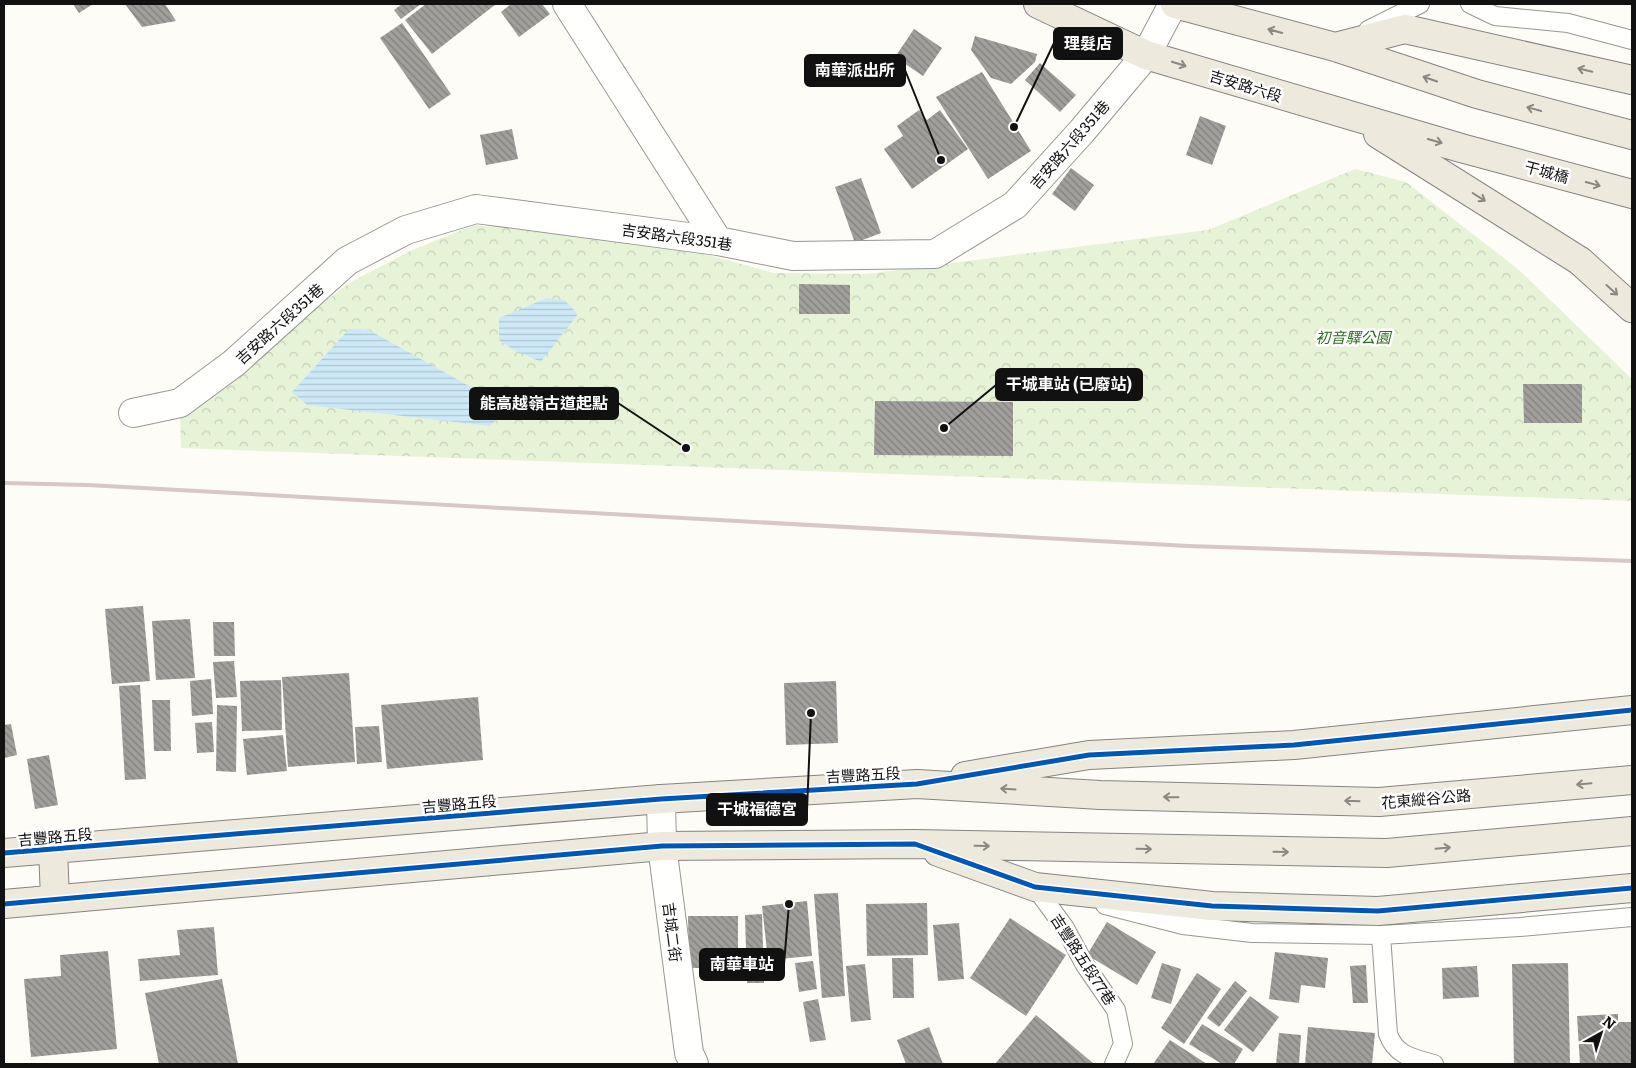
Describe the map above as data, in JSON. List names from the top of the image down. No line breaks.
{"streets":{"main road":["吉安路六段","干城橋","吉豐路五段","花東縱谷公路"],"street":["吉安路六段351巷","吉城二街"],"lane":["吉豐路五段77巷"]},"crossings":[["吉安路六段","吉安路六段351巷"],["吉安路六段","干城橋"],["吉豐路五段","花東縱谷公路"],["吉豐路五段","吉城二街"]],"parks":["初音驛公園"],"places":["理髮店","南華派出所","干城車站 (已廢站)","能高越嶺古道起點","干城福德宮","南華車站"],"north":"top right"}
